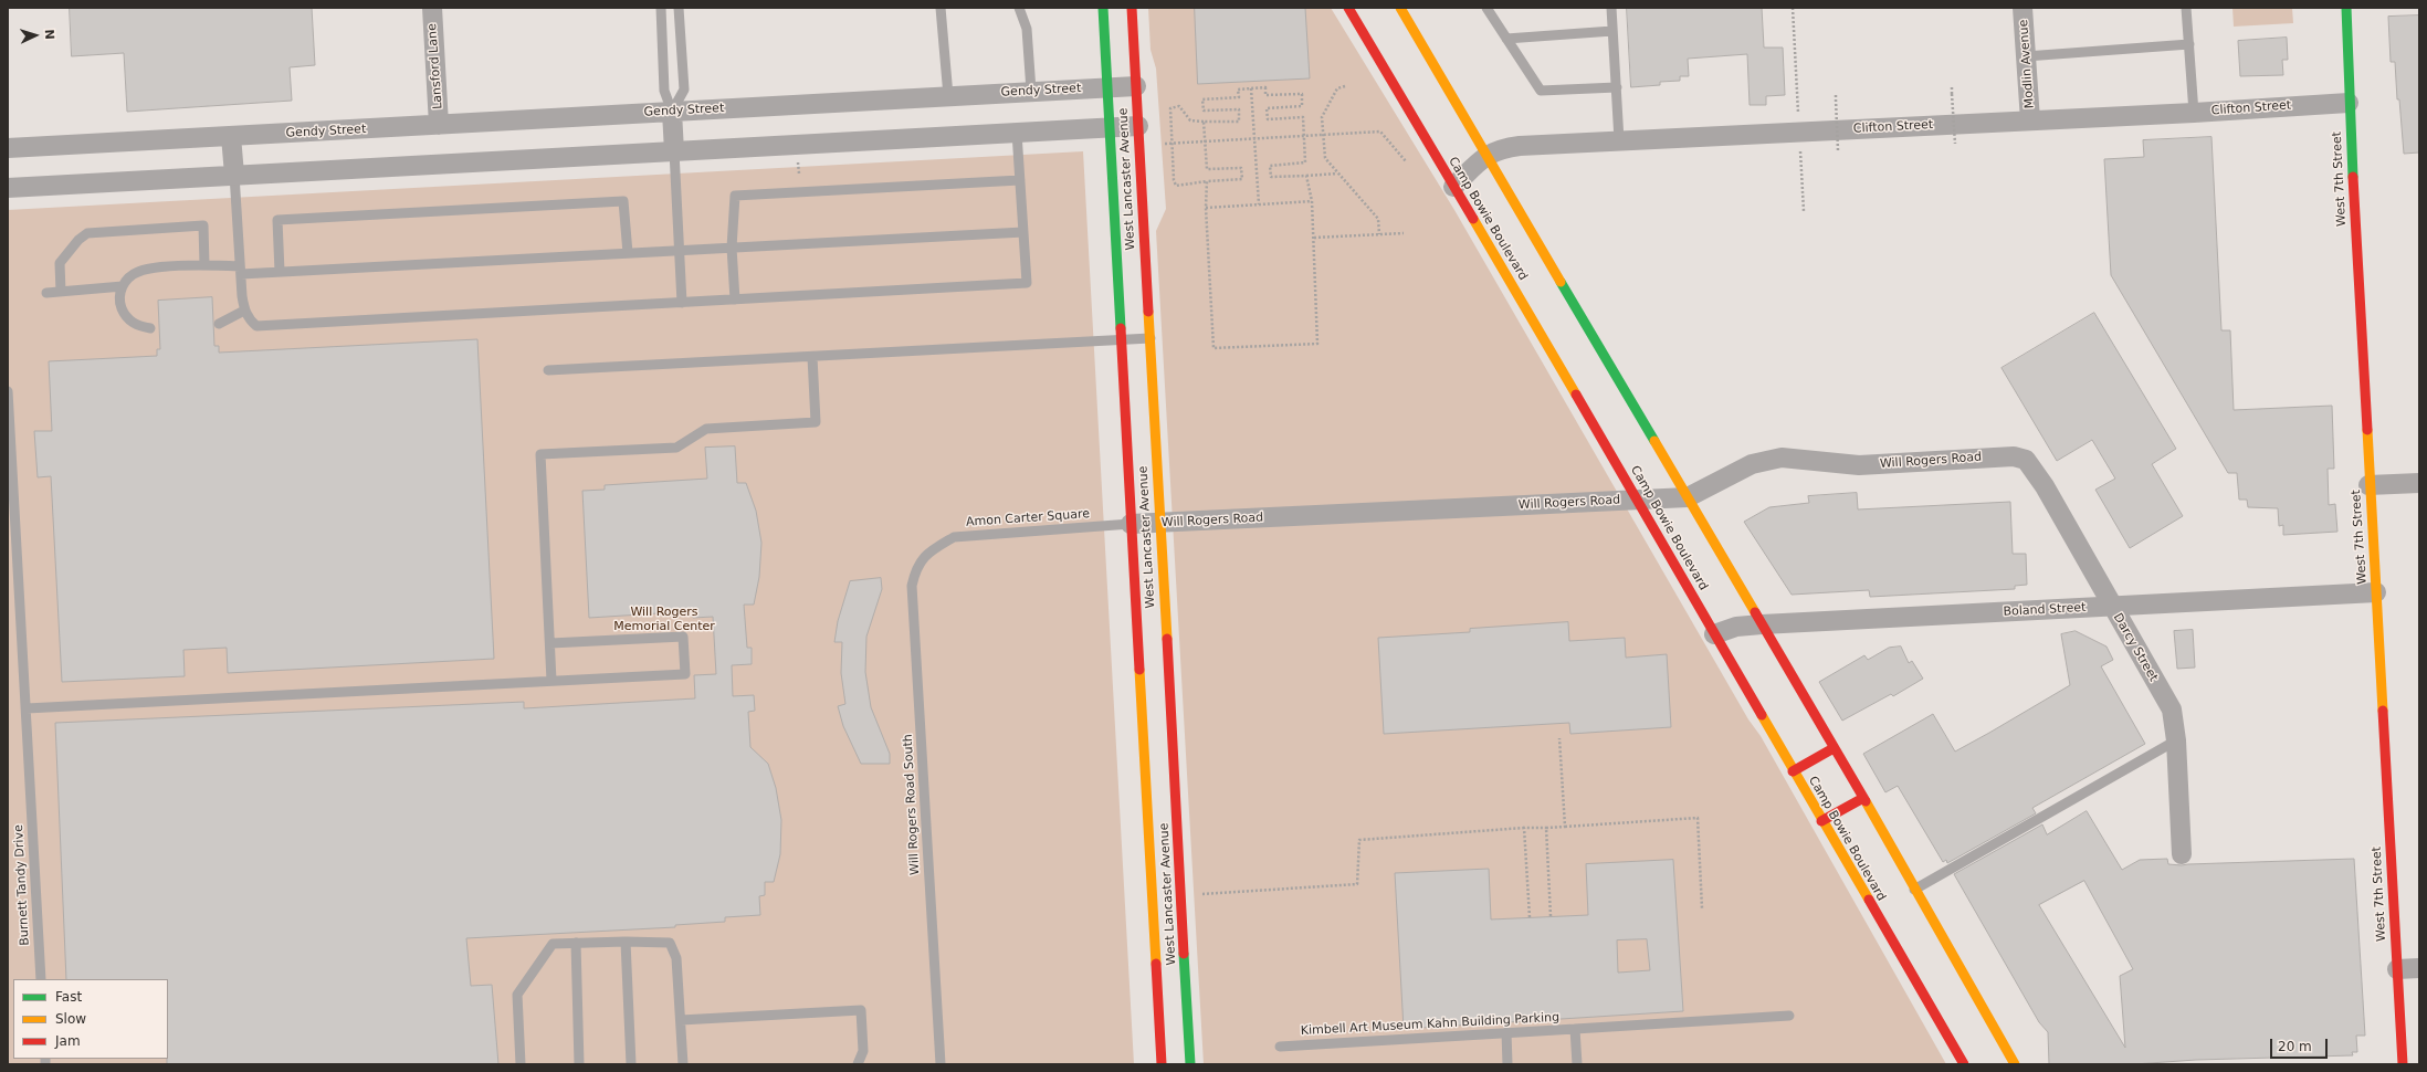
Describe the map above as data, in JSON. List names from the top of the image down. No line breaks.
{"streets":{"main road":["West Lancaster Avenue","West 7th Street","Camp Bowie Boulevard"],"street":["Modlin Avenue","Lansford Lane","Gendy Street","Clifton Street","Will Rogers Road","Boland Street","Darcy Street"],"lane":["Amon Carter Square","Will Rogers Road South","Burnett Tandy Drive","Kimbell Art Museum Kahn Building Parking"]},"crossings":[["Modlin Avenue","Clifton Street"],["Lansford Lane","Gendy Street"],["Gendy Street","West Lancaster Avenue"],["Clifton Street","West 7th Street"],["Clifton Street","Camp Bowie Boulevard"],["West Lancaster Avenue","Will Rogers Road"],["West Lancaster Avenue","Amon Carter Square"],["West 7th Street","Boland Street"],["Camp Bowie Boulevard","Will Rogers Road"],["Camp Bowie Boulevard","Boland Street"],["Will Rogers Road","Amon Carter Square"],["Will Rogers Road","Darcy Street"],["Amon Carter Square","Will Rogers Road South"],["Boland Street","Darcy Street"]],"parks":["Will Rogers Memorial Center"],"legend":["Fast","Slow","Jam"],"scale_bar":"20 m","north":"right"}
